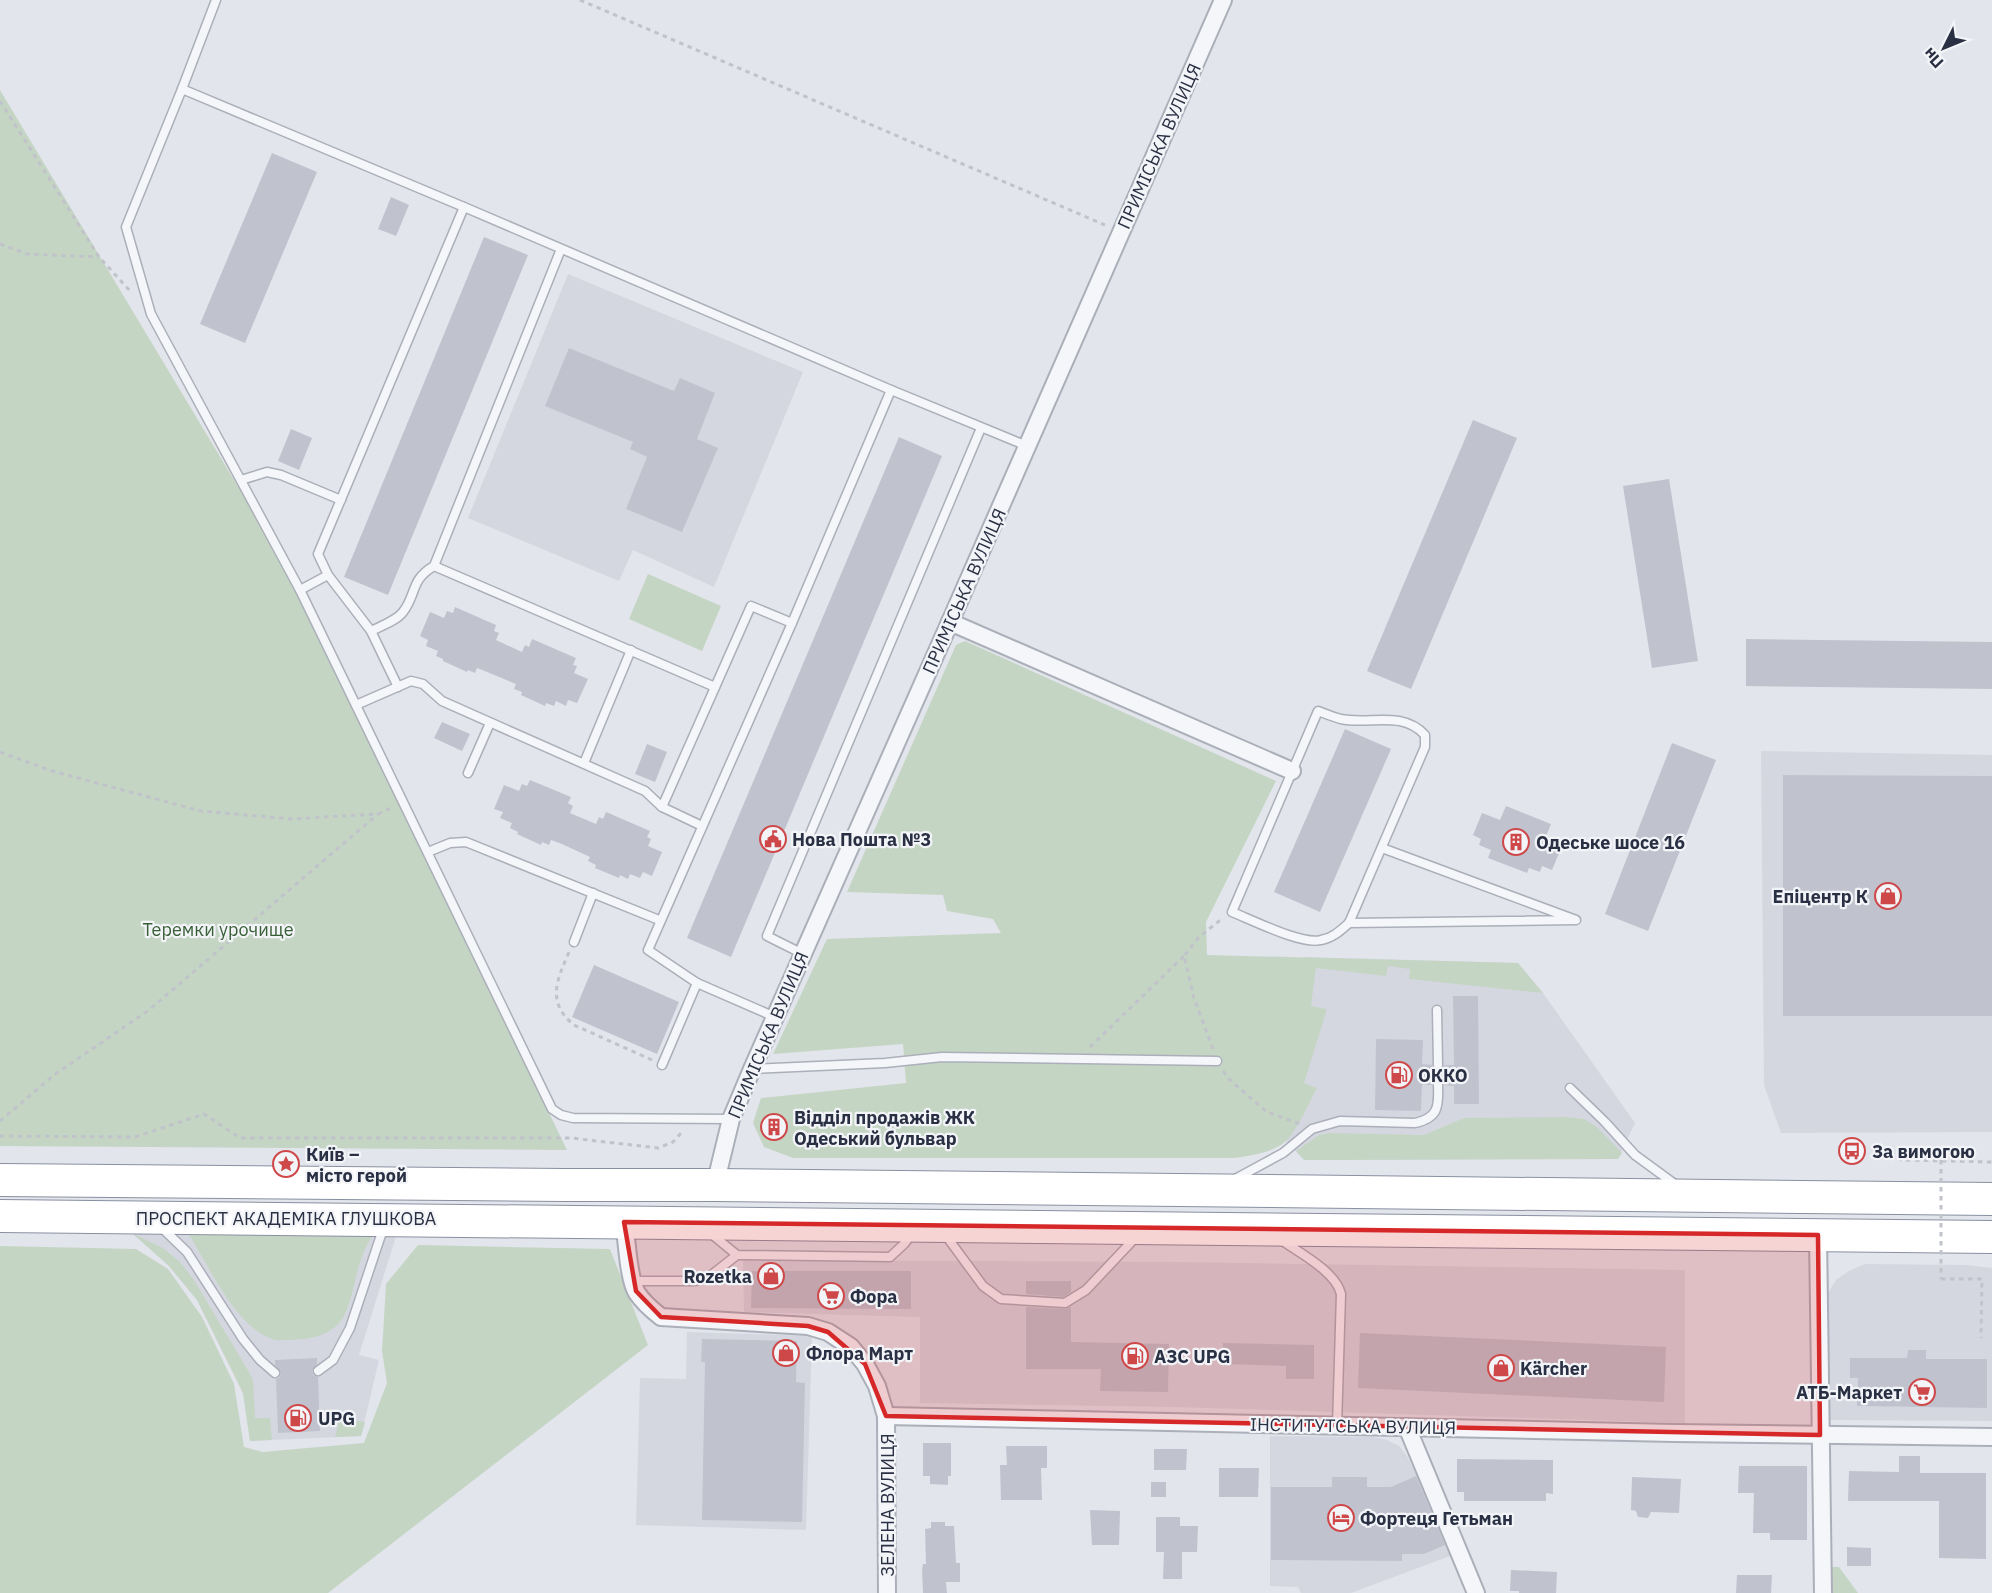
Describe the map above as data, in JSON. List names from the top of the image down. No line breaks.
{"streets":{"highway":["ПРОСПЕКТ АКАДЕМІКА ГЛУШКОВА"],"street":["ПРИМІСЬКА ВУЛИЦЯ","ІНСТИТУТСЬКА ВУЛИЦЯ","ЗЕЛЕНА ВУЛИЦЯ"]},"crossings":[["ПРИМІСЬКА ВУЛИЦЯ","ПРОСПЕКТ АКАДЕМІКА ГЛУШКОВА"],["ІНСТИТУТСЬКА ВУЛИЦЯ","ЗЕЛЕНА ВУЛИЦЯ"]],"parks":["Теремки урочище"],"places":{"public building":["Нова Пошта №3"],"building":["Одеське шосе 16","Відділ продажів ЖК Одеський бульвар"],"shop":["Епіцентр К","Rozetka","Флора Март","Kärcher"],"fuel station":["ОККО","АЗС UPG","UPG"],"bus stop":["За вимогою"],"place":["Київ – місто герой"],"supermarket":["Фора","АТБ-Маркет"],"hotel":["Фортеця Гетьман"]},"north":"bottom left"}
